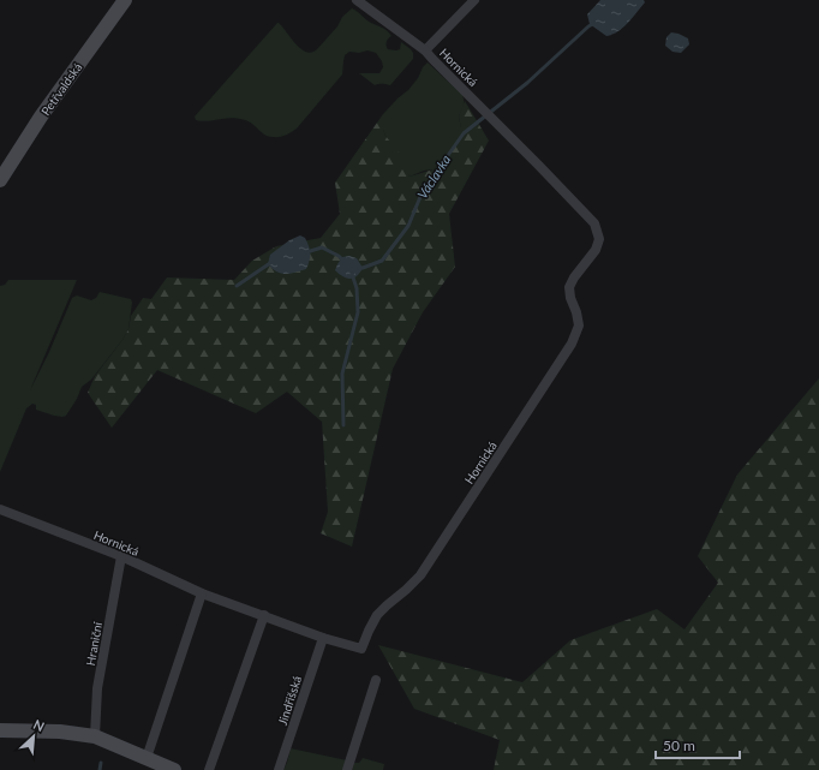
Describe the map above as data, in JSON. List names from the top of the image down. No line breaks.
{"streets":{"street":["Hornická","Petřvaldská","Hraniční","Jindřišská"]},"crossings":[["Hornická","Hraniční"],["Hornická","Jindřišská"]],"water":["Václavka"],"scale_bar":"50 m","north":"top right"}
